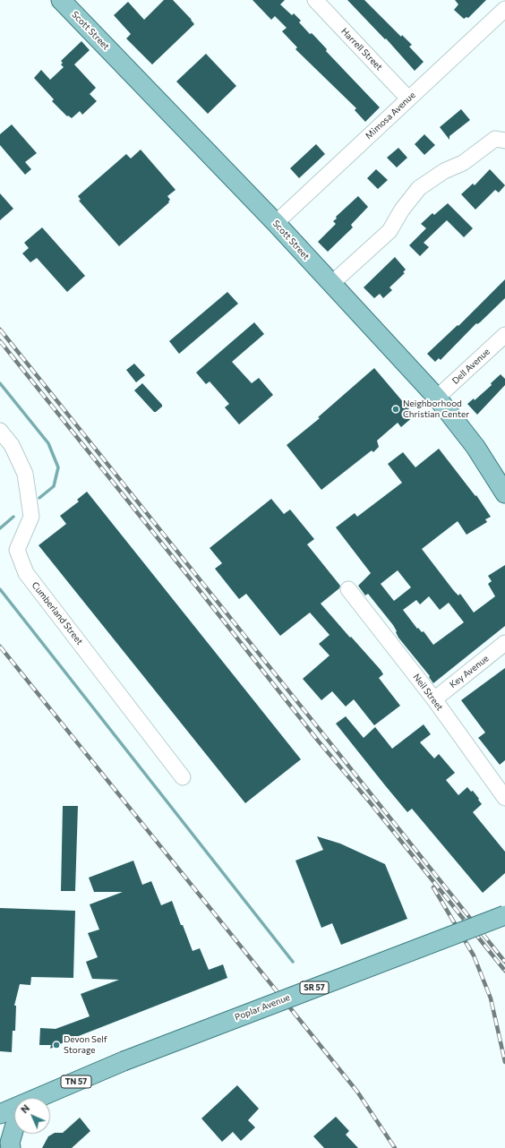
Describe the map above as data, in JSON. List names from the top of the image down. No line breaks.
{"streets":{"main road":["Scott Street","SR 57","Poplar Avenue","TN 57"],"street":["Harrell Street","Mimosa Avenue","Dell Avenue","Cumberland Street","Key Avenue","Neil Street"]},"crossings":[["Scott Street","Mimosa Avenue"],["Scott Street","Dell Avenue"],["Harrell Street","Mimosa Avenue"],["Key Avenue","Neil Street"]],"places":["Neighborhood Christian Center","Devon Self Storage"],"north":"top left"}
